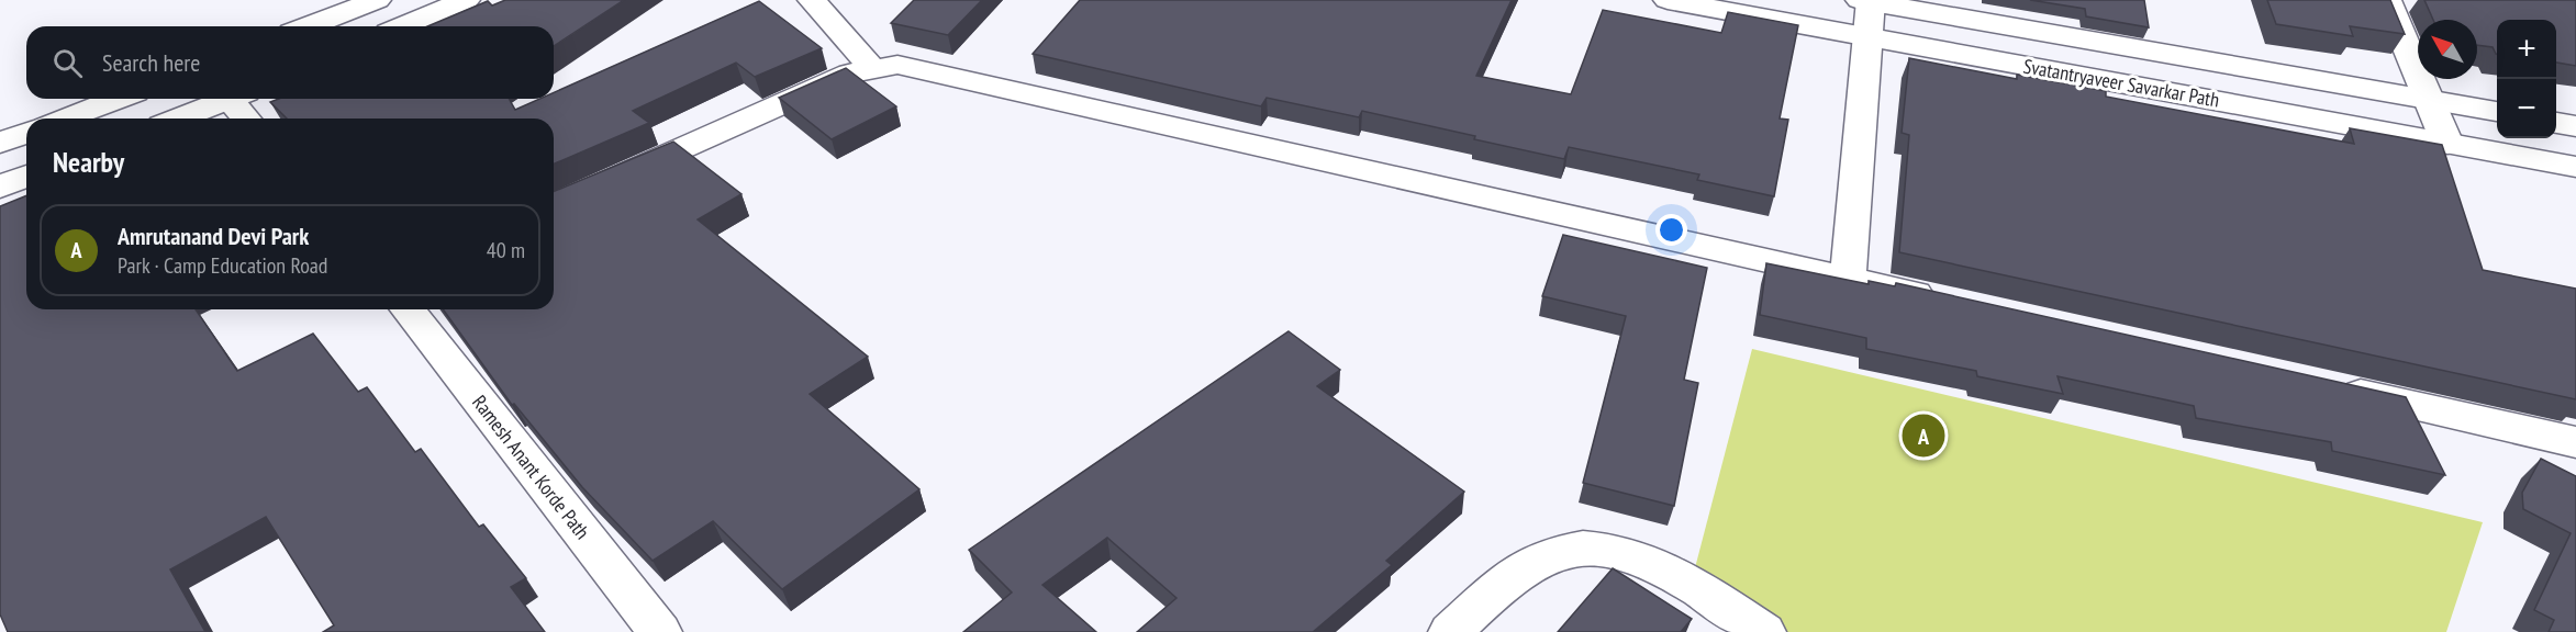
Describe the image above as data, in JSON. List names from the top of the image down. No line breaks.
{"streets":{"street":["Svatantryaveer Savarkar Path","Ramesh Anant Korde Path"]},"north":"top left","page":{"map_buttons":["+","−"],"search":"Search here","heading":"Nearby","list":[{"mark":"A","name":"Amrutanand Devi Park","note":"Park · Camp Education Road","value":"40 m"}],"pins":"A"}}
